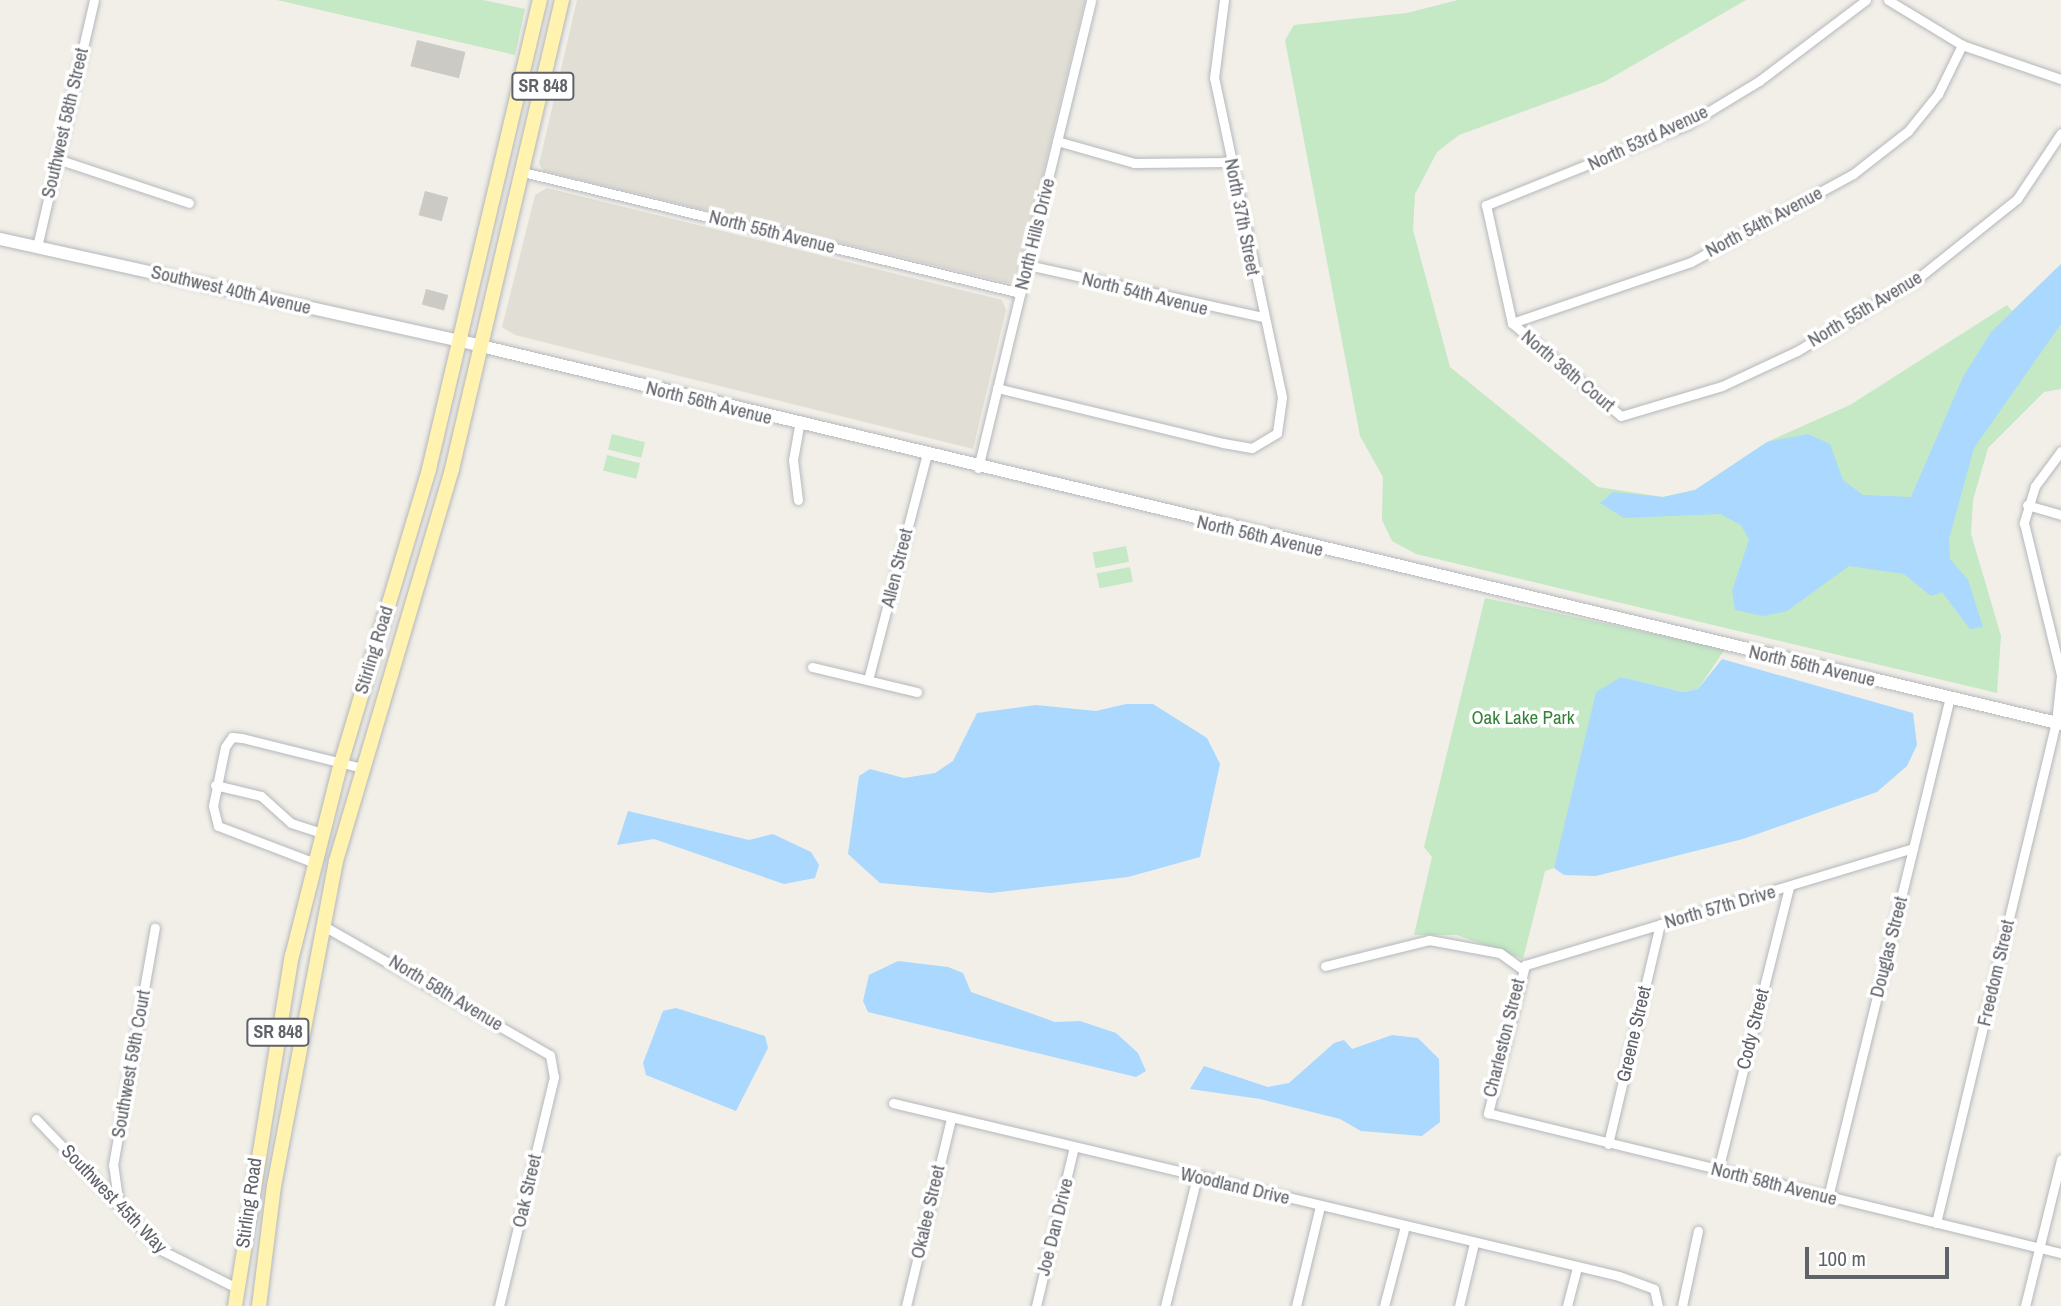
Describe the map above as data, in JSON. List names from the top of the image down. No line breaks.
{"streets":{"main road":["SR 848","Stirling Road"],"street":["Southwest 58th Street","North 53rd Avenue","North 37th Street","North 54th Avenue","North 55th Avenue","North Hills Drive","Southwest 40th Avenue","North 36th Court","North 56th Avenue","Allen Street","North 57th Drive","Douglas Street","Freedom Street","North 58th Avenue","Cody Street","Greene Street","Charleston Street","Southwest 59th Court","Woodland Drive","Oak Street","Southwest 45th Way","Okalee Street","Joe Dan Drive"]},"crossings":[["Southwest 58th Street","Southwest 40th Avenue"],["North 53rd Avenue","North 36th Court"],["North 37th Street","North 54th Avenue"],["North 37th Street","North Hills Drive"],["North 54th Avenue","North Hills Drive"],["North 54th Avenue","North 36th Court"],["North 55th Avenue","North Hills Drive"],["North 55th Avenue","North 36th Court"],["North 55th Avenue","Stirling Road"],["North Hills Drive","North 56th Avenue"],["Southwest 40th Avenue","North 56th Avenue"],["Southwest 40th Avenue","Stirling Road"],["North 56th Avenue","Allen Street"],["North 56th Avenue","Stirling Road"],["North 56th Avenue","Douglas Street"],["North 56th Avenue","Freedom Street"],["Stirling Road","North 58th Avenue"],["Stirling Road","Southwest 45th Way"],["North 57th Drive","Douglas Street"],["North 57th Drive","Cody Street"],["North 57th Drive","Greene Street"],["North 57th Drive","Charleston Street"],["Douglas Street","North 58th Avenue"],["Freedom Street","North 58th Avenue"],["North 58th Avenue","Cody Street"],["North 58th Avenue","Greene Street"],["North 58th Avenue","Charleston Street"],["North 58th Avenue","Oak Street"],["Southwest 59th Court","Southwest 45th Way"],["Woodland Drive","Okalee Street"],["Woodland Drive","Joe Dan Drive"]],"parks":["Oak Lake Park"],"scale_bar":"100 m"}
